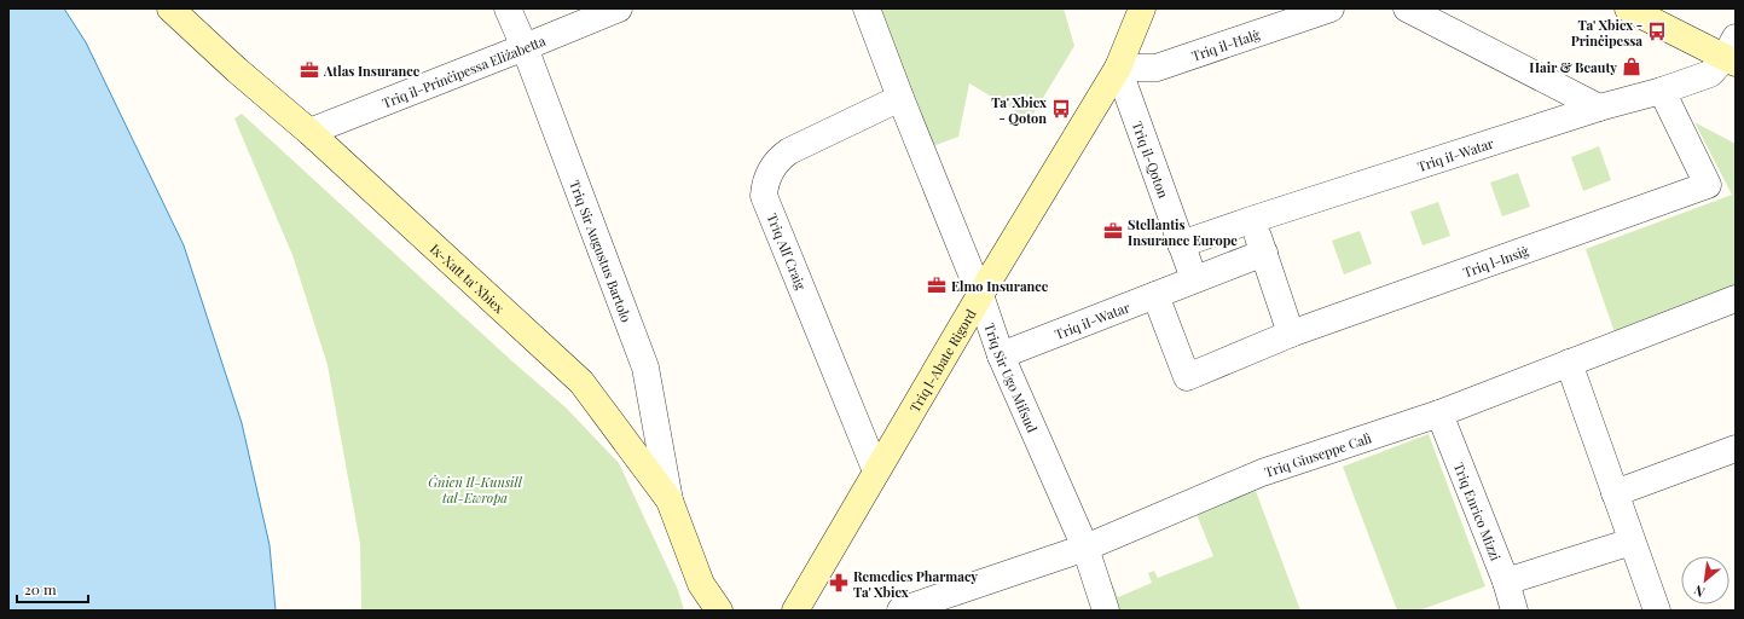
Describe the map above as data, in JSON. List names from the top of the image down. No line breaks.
{"streets":{"main road":["Ix-Xatt ta' Xbiex","Triq l-Abate Rigord"],"street":["Triq il-Ħalġ","Triq il-Prinċipessa Eliżabetta","Triq iI-Watar","Triq il-Qoton","Triq Sir Augustus Bartolo","Triq Alf Craig","Triq l-Insiġ","Triq Sir Ugo Mifsud","Triq Giuseppe Calì","Triq Enrico Mizzi"]},"crossings":[["Triq il-Ħalġ","Triq il-Qoton"],["Triq il-Ħalġ","Triq l-Abate Rigord"],["Triq il-Prinċipessa Eliżabetta","Triq Sir Augustus Bartolo"],["Triq il-Prinċipessa Eliżabetta","Ix-Xatt ta' Xbiex"],["Triq iI-Watar","Triq il-Qoton"],["Triq iI-Watar","Triq l-Insiġ"],["Triq iI-Watar","Triq Sir Ugo Mifsud"],["Triq il-Qoton","Triq l-Abate Rigord"],["Triq Sir Augustus Bartolo","Ix-Xatt ta' Xbiex"],["Triq Alf Craig","Triq l-Abate Rigord"],["Triq Alf Craig","Triq Sir Ugo Mifsud"],["Triq l-Abate Rigord","Triq Sir Ugo Mifsud"],["Triq Sir Ugo Mifsud","Triq Giuseppe Calì"],["Triq Giuseppe Calì","Triq Enrico Mizzi"]],"parks":["Ġnien Il-Kunsill tal-Ewropa"],"places":{"bus stop":["Ta' Xbiex - Prinċipessa","Ta' Xbiex - Qoton"],"shop":["Hair & Beauty"],"office":["Atlas Insurance","Stellantis Insurance Europe","Elmo Insurance"],"pharmacy":["Remedies Pharmacy Ta' Xbiex"]},"scale_bar":"20 m","north":"bottom left"}
